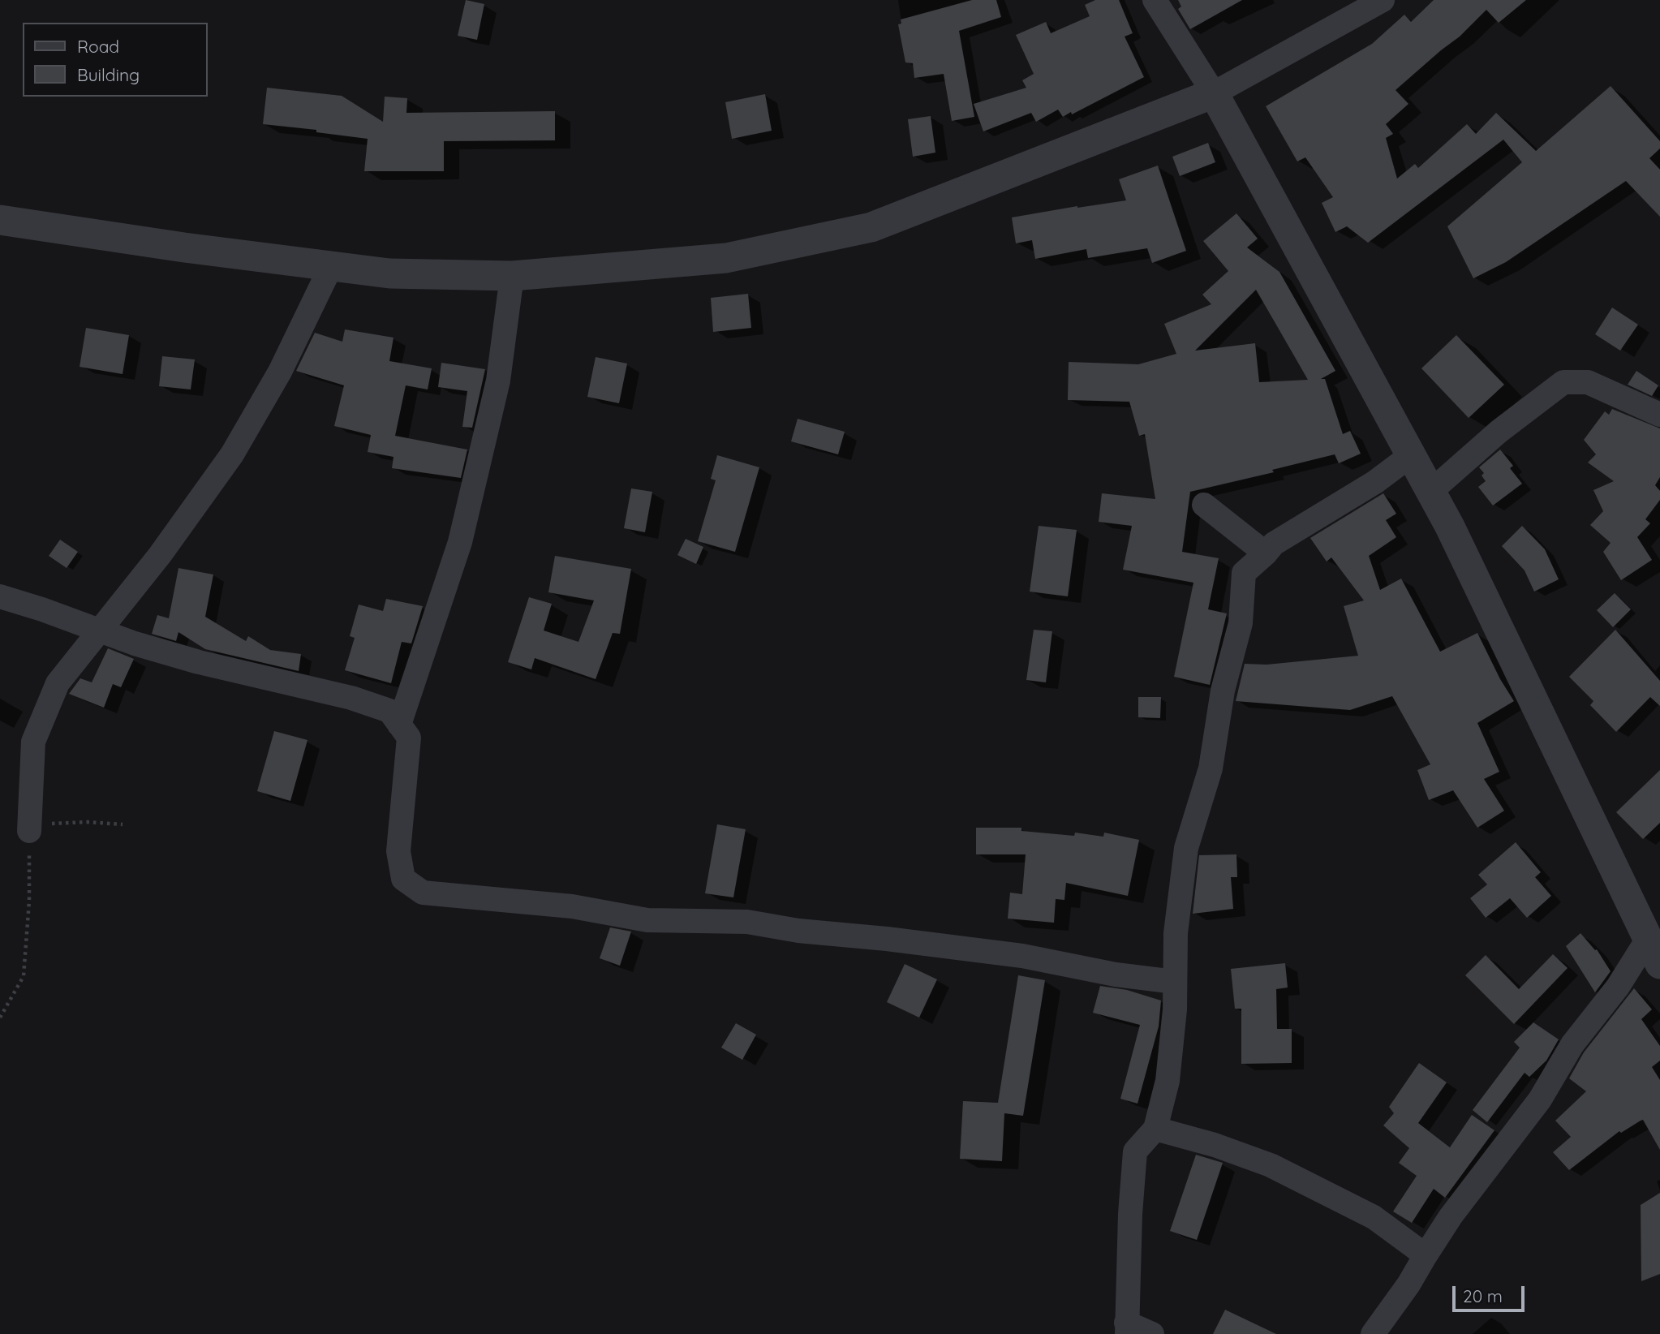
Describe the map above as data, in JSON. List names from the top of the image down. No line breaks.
{"legend":["Road","Building"],"scale_bar":"20 m"}
